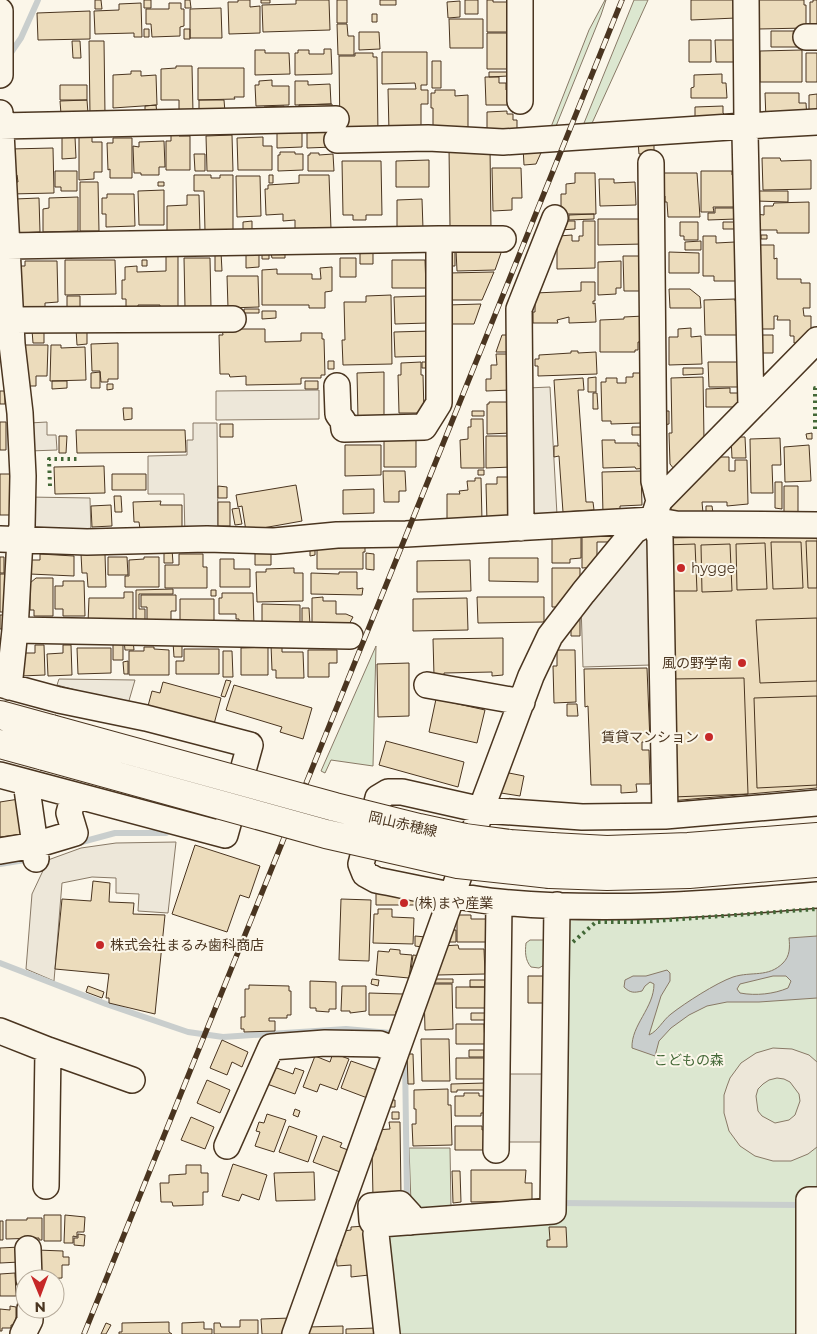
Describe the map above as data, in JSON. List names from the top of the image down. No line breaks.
{"streets":{"main road":["岡山赤穂線"]},"parks":["こどもの森"],"places":["hygge","風の野学南","賃貸マンション","(株)まや産業","株式会社まるみ歯科商店"],"north":"bottom"}
